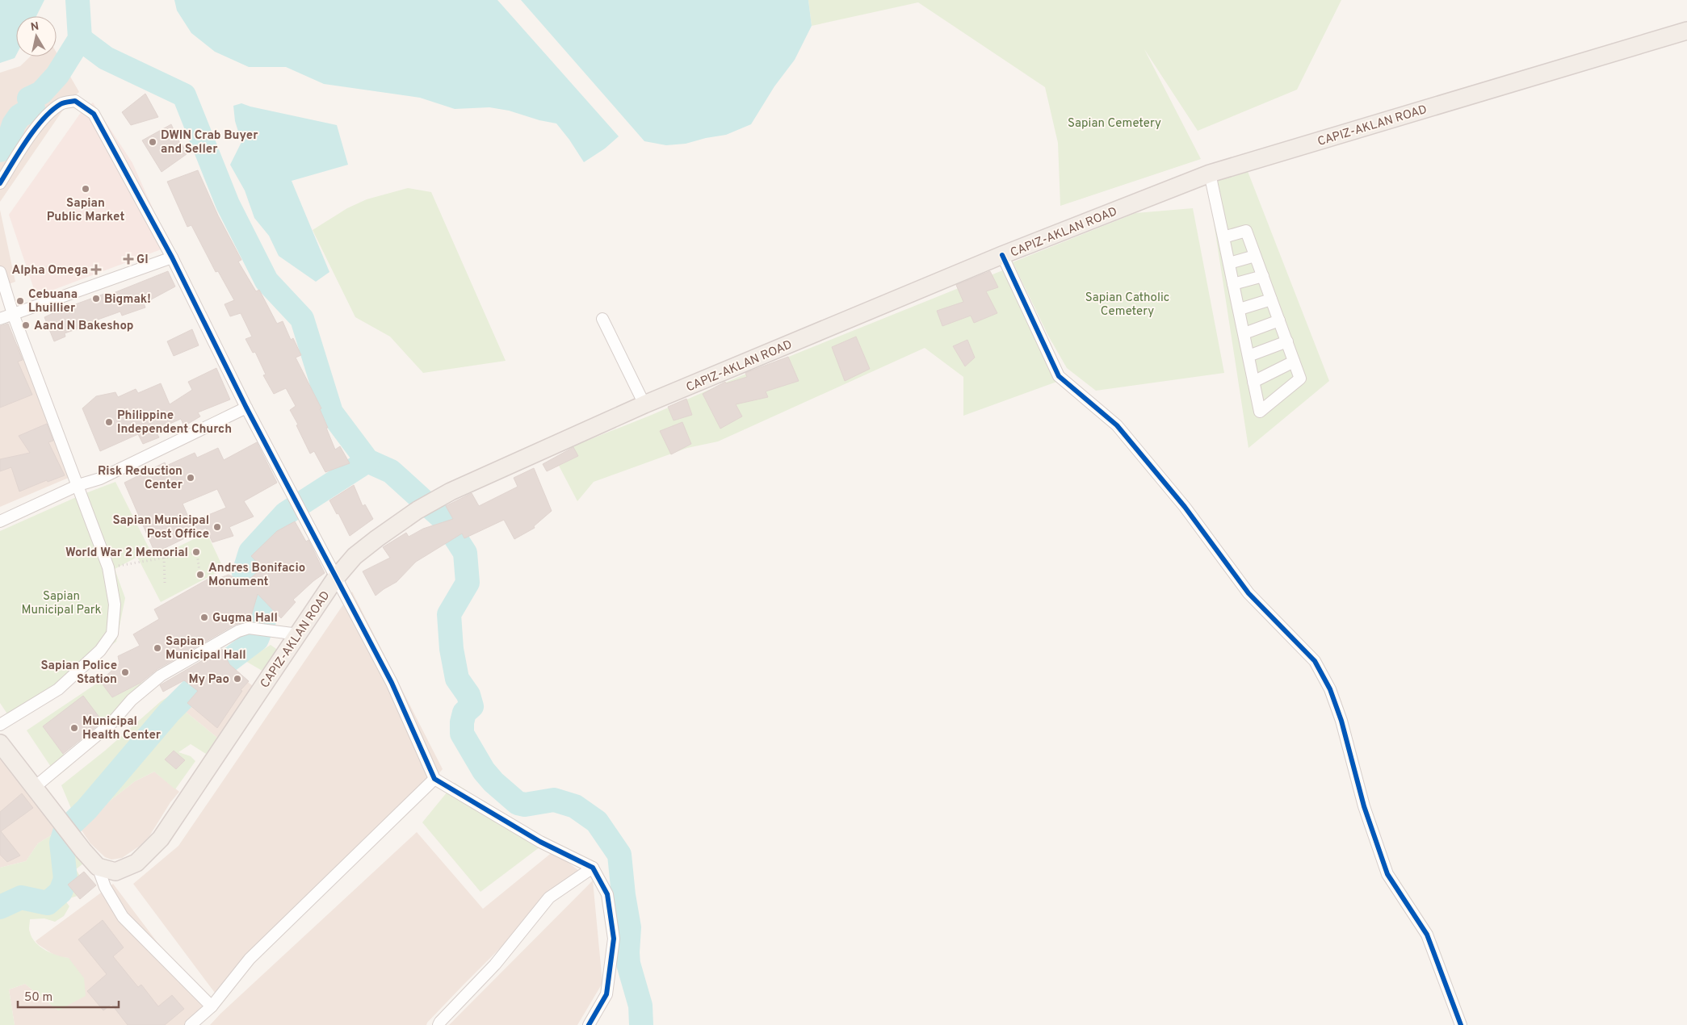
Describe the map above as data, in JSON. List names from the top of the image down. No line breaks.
{"streets":{"main road":["CAPIZ-AKLAN ROAD"]},"parks":["Sapian Cemetery","Sapian Catholic Cemetery","Sapian Municipal Park"],"places":{"other":["DWIN Crab Buyer and Seller","Sapian Public Market","Bigmak!","Cebuana Lhuillier","Aand N Bakeshop","Philippine Independent Church","Risk Reduction Center","Sapian Municipal Post Office","World War 2 Memorial","Andres Bonifacio Monument","Gugma Hall","Sapian Municipal Hall","Sapian Police Station","My Pao","Municipal Health Center"],"health":["GI","Alpha Omega"]},"scale_bar":"50 m","north":"top"}
